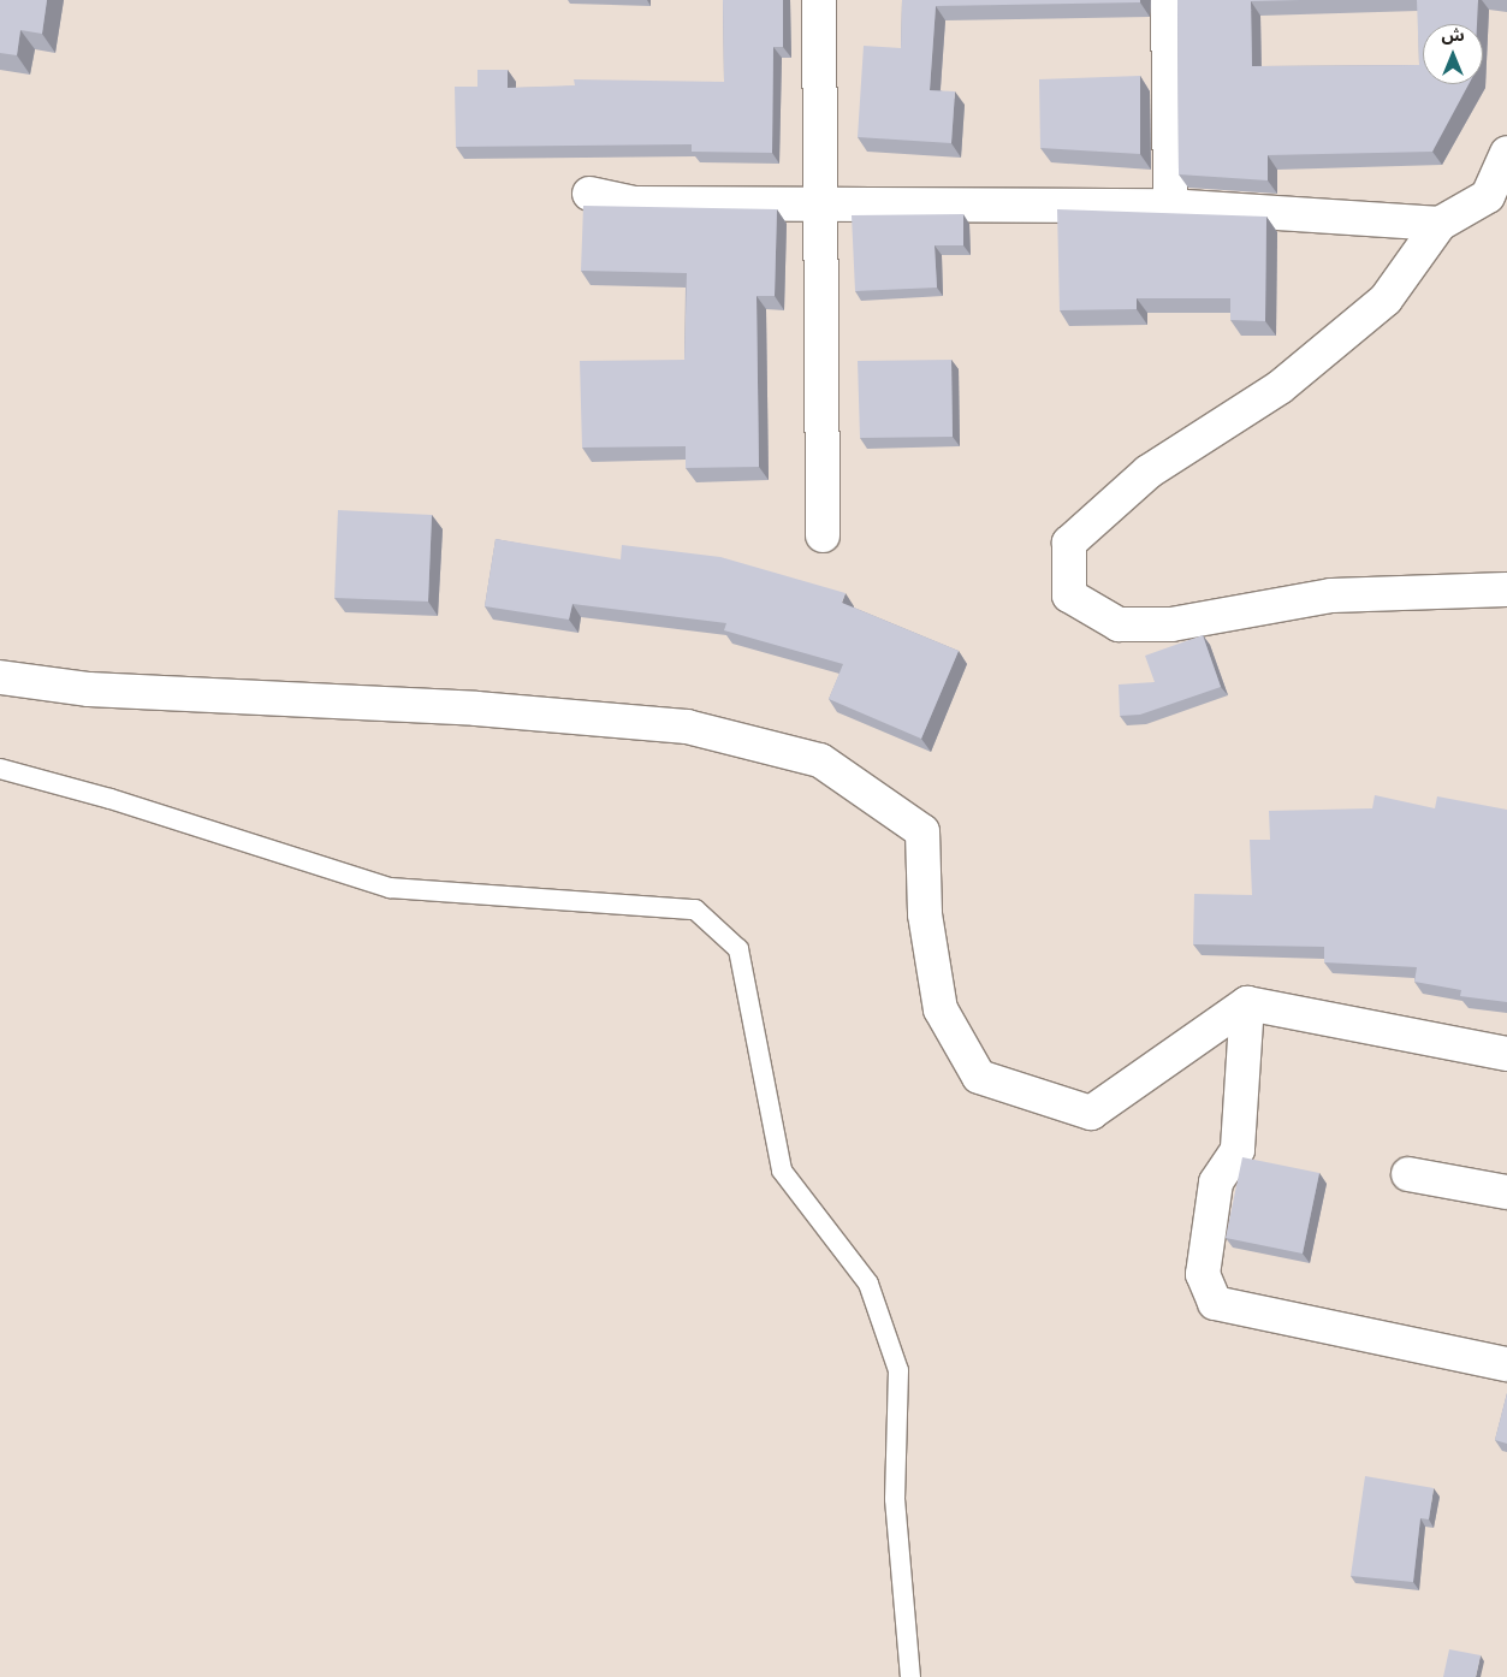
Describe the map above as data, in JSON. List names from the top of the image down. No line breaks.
{"north":"top"}
